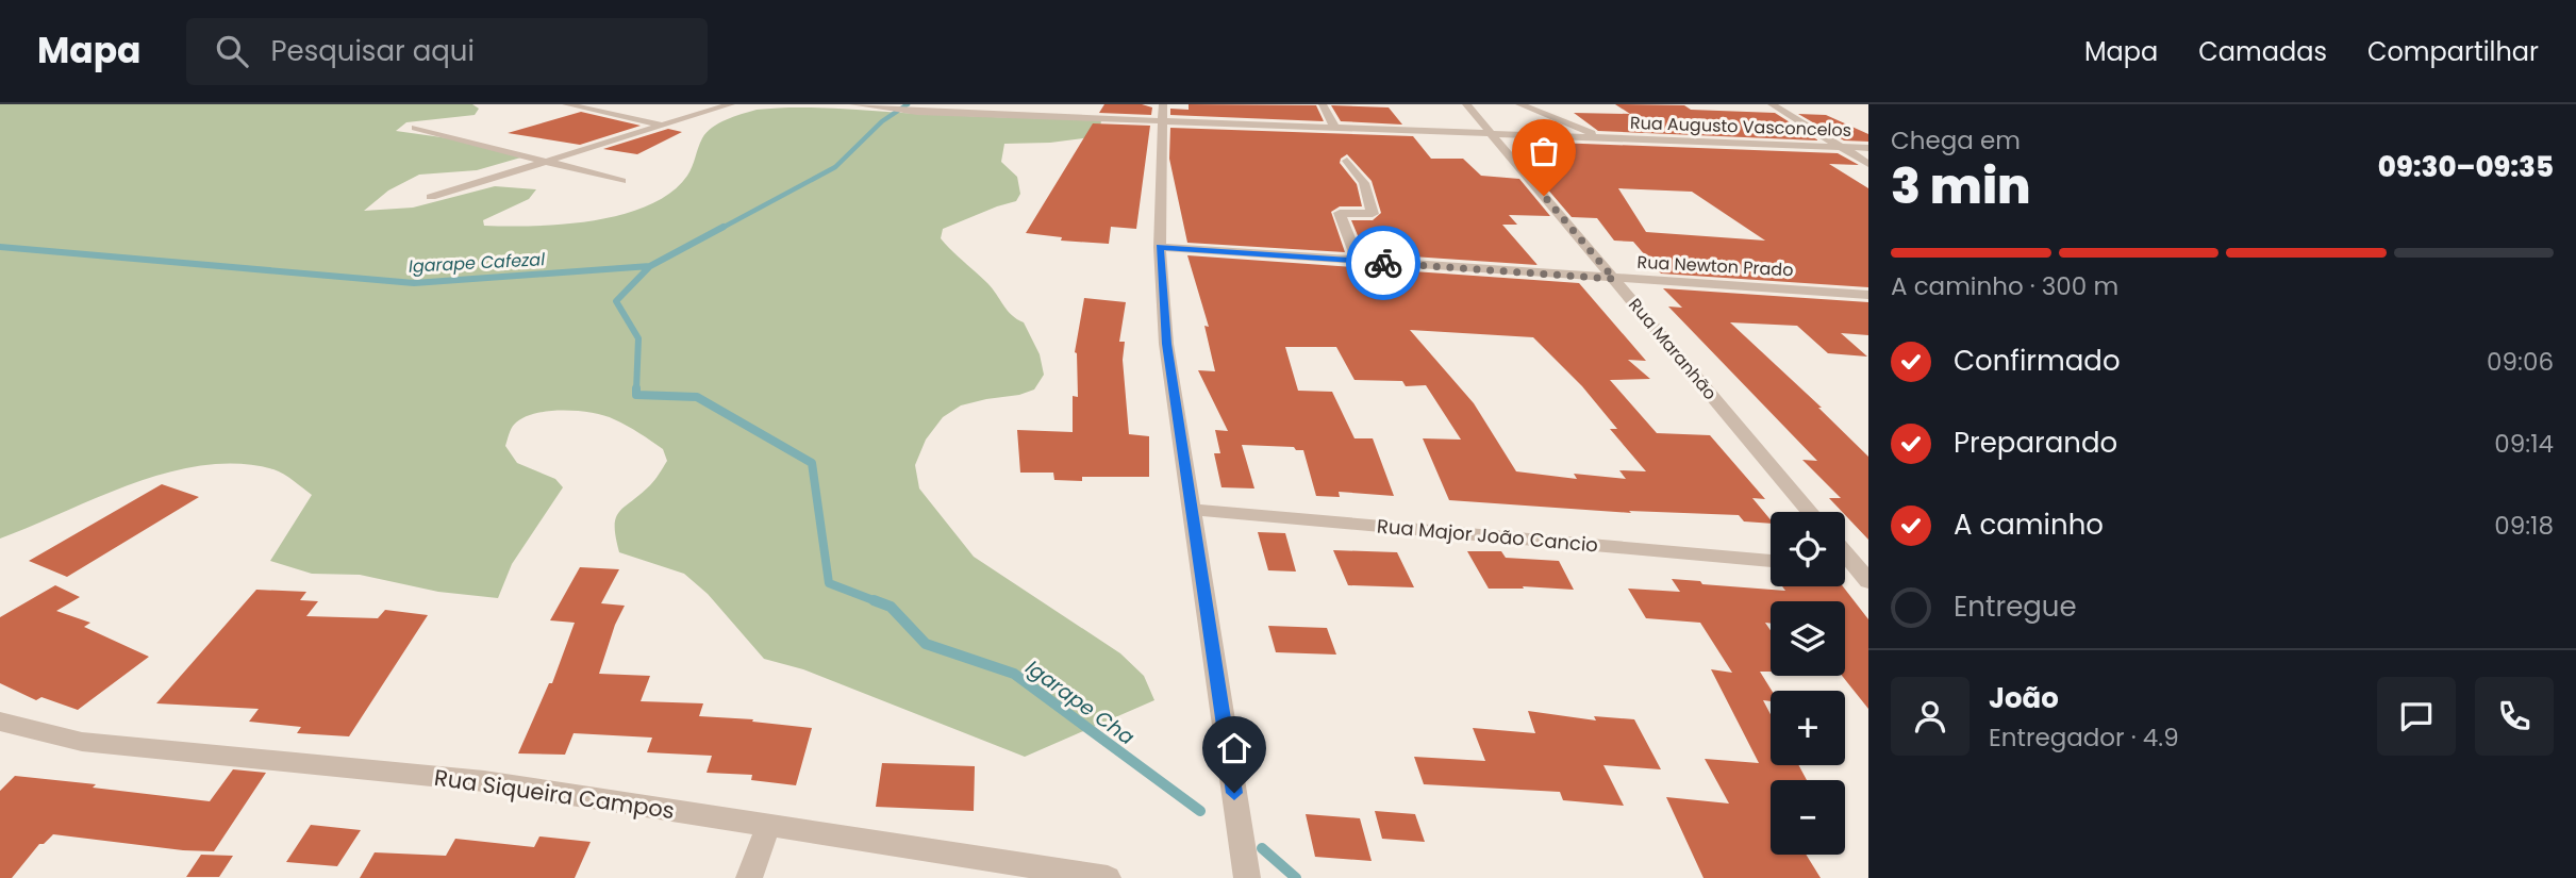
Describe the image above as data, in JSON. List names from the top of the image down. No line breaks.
{"streets":{"street":["Rua Augusto Vasconcelos","Rua Newton Prado","Rua Maranhão","Rua Major João Cancio","Rua Siqueira Campos"]},"crossings":[["Rua Augusto Vasconcelos","Rua Maranhão"],["Rua Newton Prado","Rua Maranhão"]],"water":["Igarape Cafezal","Igarape Cha"],"page":{"header":"Mapa","search":"Pesquisar aqui","nav":["Mapa","Camadas","Compartilhar"],"heading":["3 min","Chega em","09:30–09:35"],"panel":["João","Entregador · 4.9"],"bar":"A caminho · 300 m","list":[["Confirmado","09:06"],["Preparando","09:14"],["A caminho","09:18"],"Entregue"],"map_buttons":["+","−"]}}
